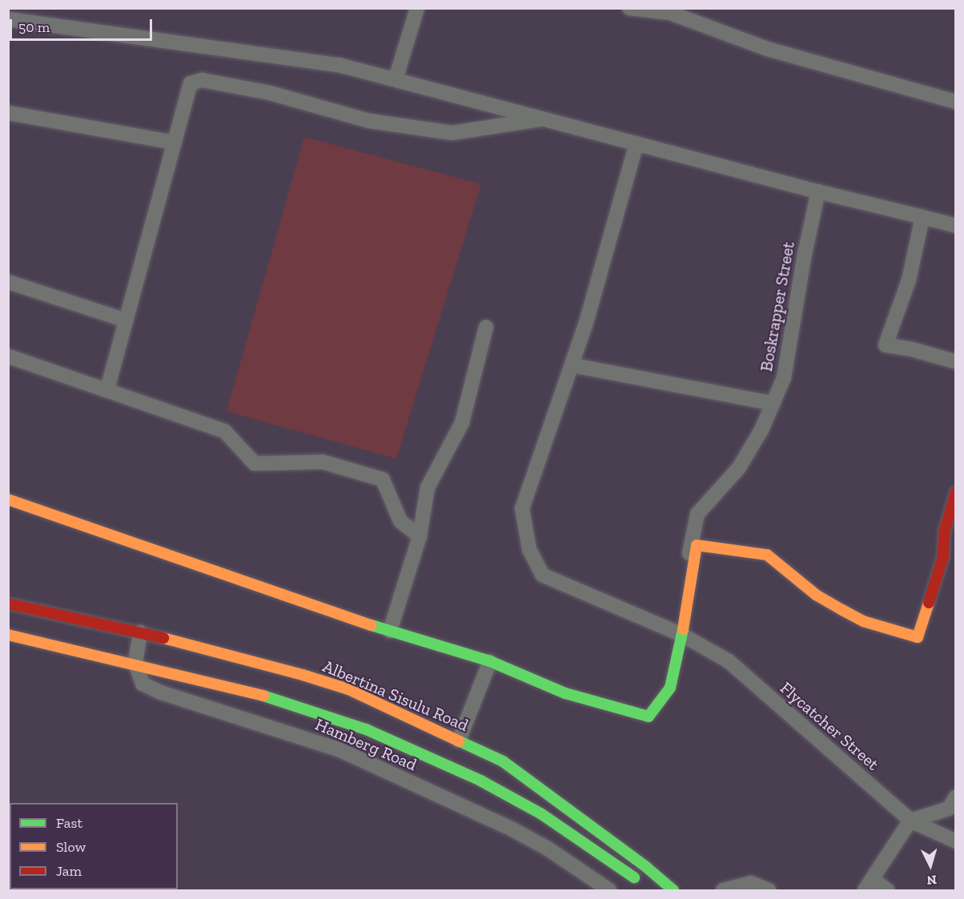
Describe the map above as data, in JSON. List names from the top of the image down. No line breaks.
{"streets":{"main road":["Albertina Sisulu Road"],"street":["Boskrapper Street","Flycatcher Street","Hamberg Road"]},"crossings":[["Boskrapper Street","Flycatcher Street"]],"legend":["Fast","Slow","Jam"],"scale_bar":"50 m","north":"bottom"}
